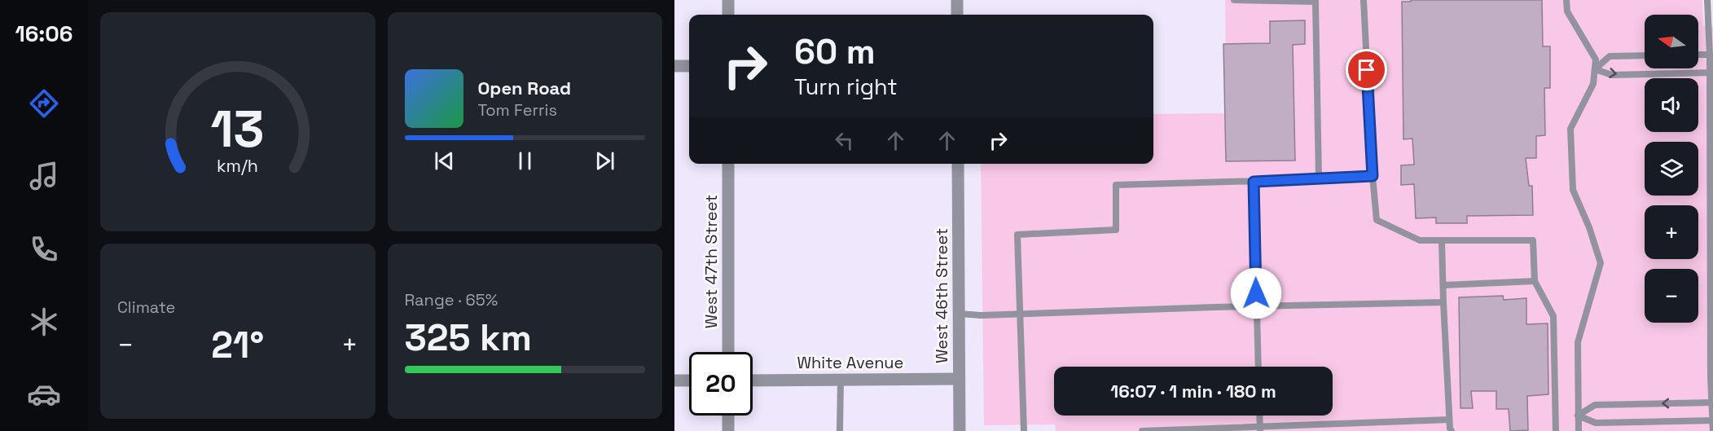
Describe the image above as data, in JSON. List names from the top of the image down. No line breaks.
{"streets":{"street":["West 47th Street","West 46th Street","White Avenue"]},"crossings":[["West 46th Street","White Avenue"]],"north":"left","page":{"tabs":"16:06","map_buttons":["+","−"],"turn":["60 m","Turn right"],"song":["Open Road","Tom Ferris"],"tile":["Climate",["Range · 65%","325 km"]],"heat":["−","21°","+"],"limit":"20","trip":"16:07 · 1 min · 180 m","gauge":["13","km/h"]}}
